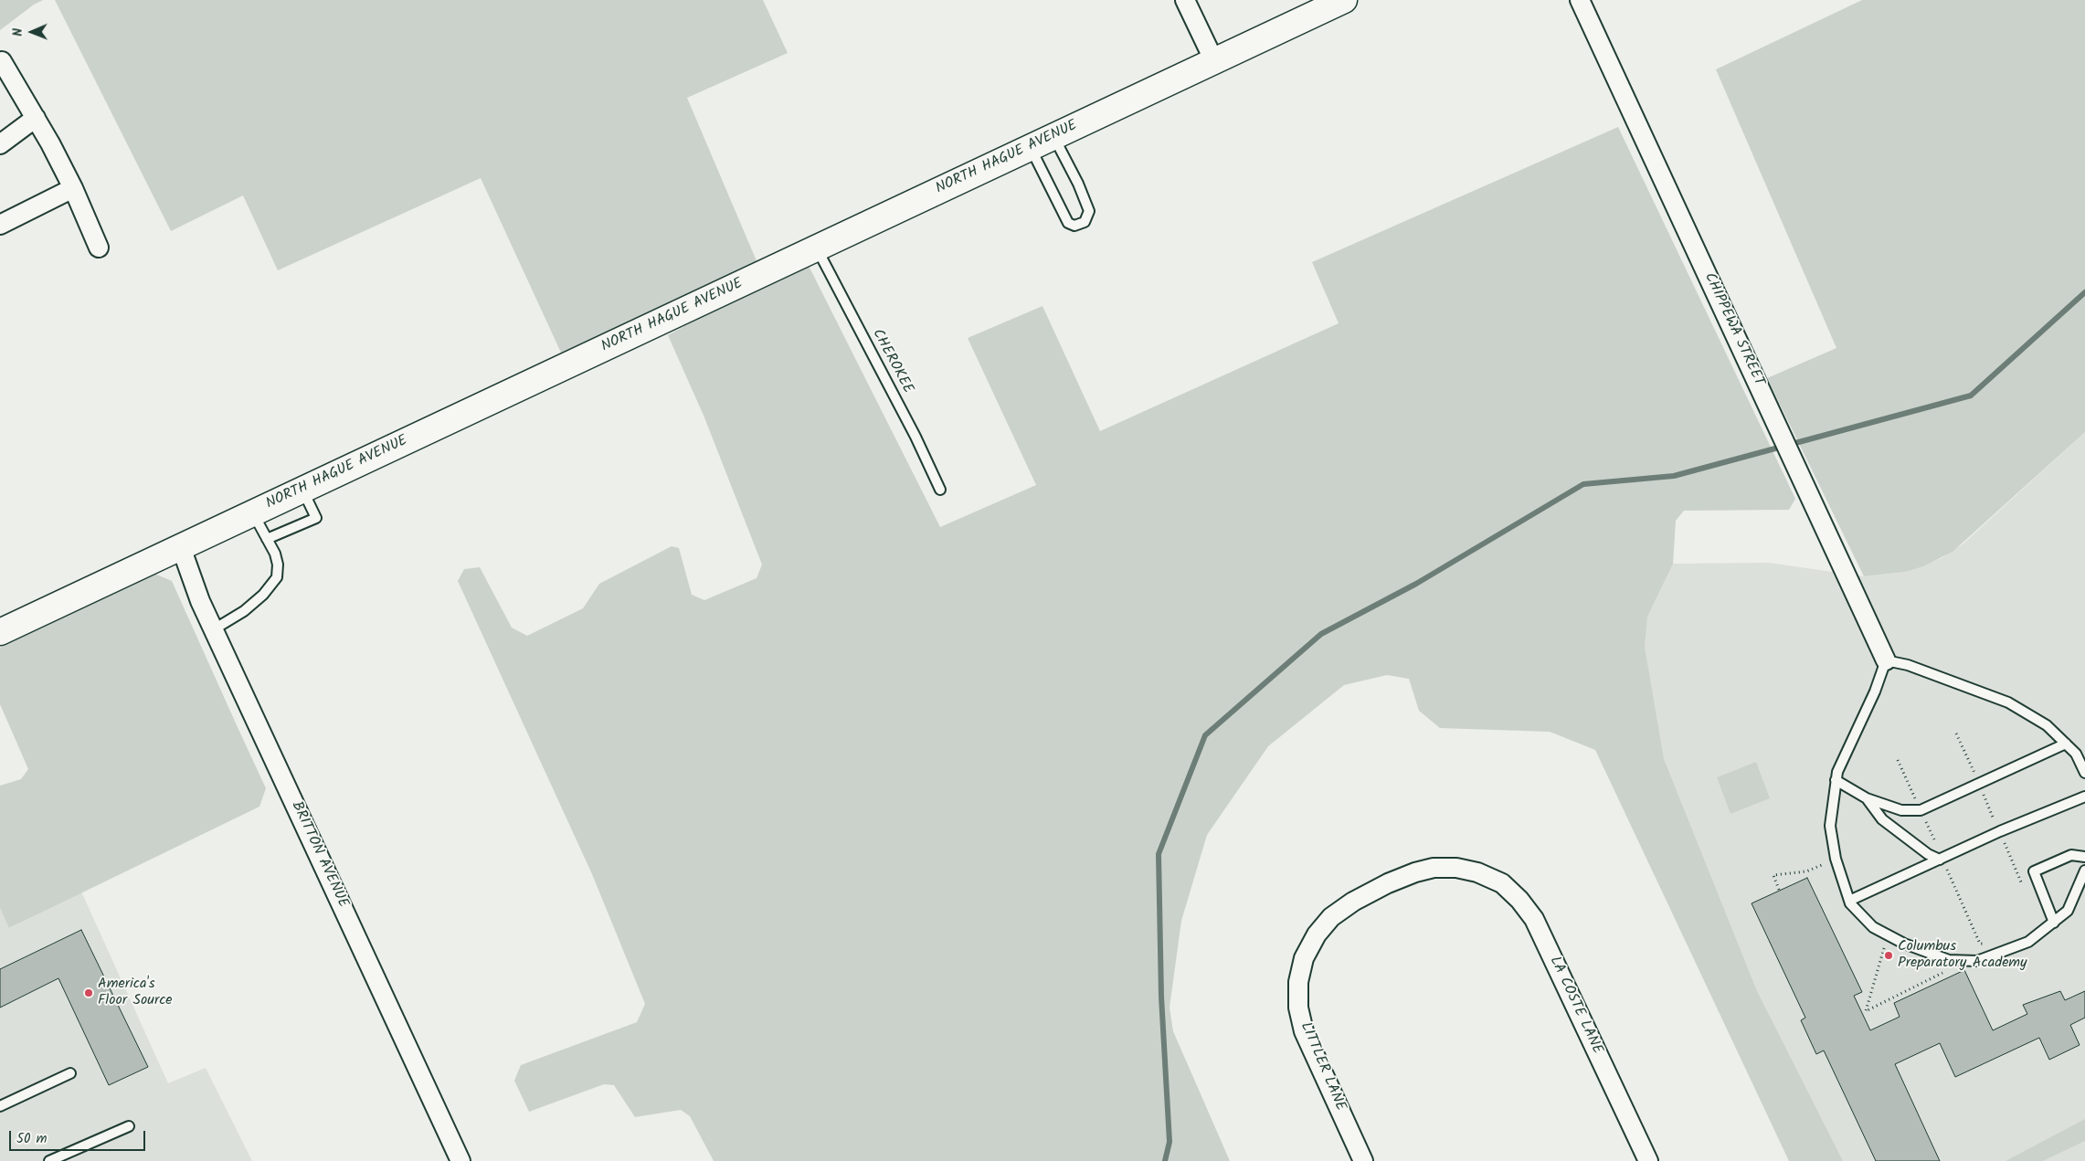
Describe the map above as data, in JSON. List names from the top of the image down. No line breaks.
{"streets":{"main road":["NORTH HAGUE AVENUE"],"street":["CHIPPEWA STREET","BRITTON AVENUE","LA COSTE LANE","LITTLER LANE"],"lane":["CHEROKEE"]},"crossings":[["NORTH HAGUE AVENUE","CHEROKEE"],["NORTH HAGUE AVENUE","BRITTON AVENUE"],["LA COSTE LANE","LITTLER LANE"]],"places":["Columbus Preparatory Academy","America's Floor Source"],"scale_bar":"50 m","north":"left"}
